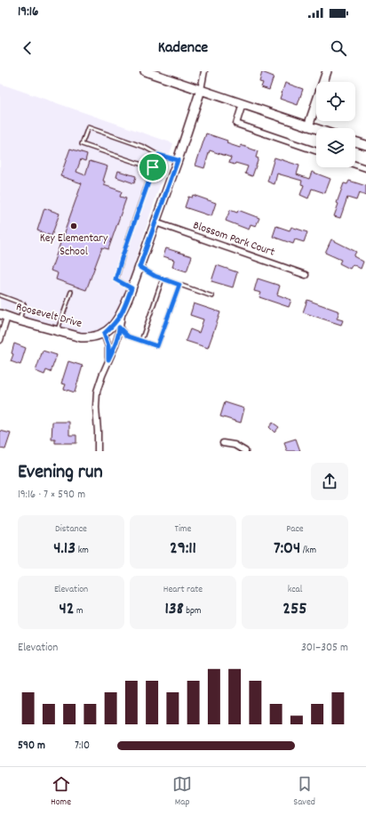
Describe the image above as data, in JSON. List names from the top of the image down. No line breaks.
{"streets":{"street":["Blossom Park Court","Roosevelt Drive"]},"crossings":[["Blossom Park Court","Roosevelt Drive"]],"places":["Key Elementary School"],"page":{"status":"19:16","header":"Kadence","heading":["Evening run","19:16 · 7 × 590 m"],"stats":[["Distance","4.13 km"],["Time","29:11"],["Pace","7:04 /km"],["Elevation","42 m"],["Heart rate","138 bpm"],["kcal","255"]],"chart":["Elevation","301–305 m"],"list":[{"name":"590 m","note":"7:10"}],"tabs":["Home","Map","Saved"]}}
